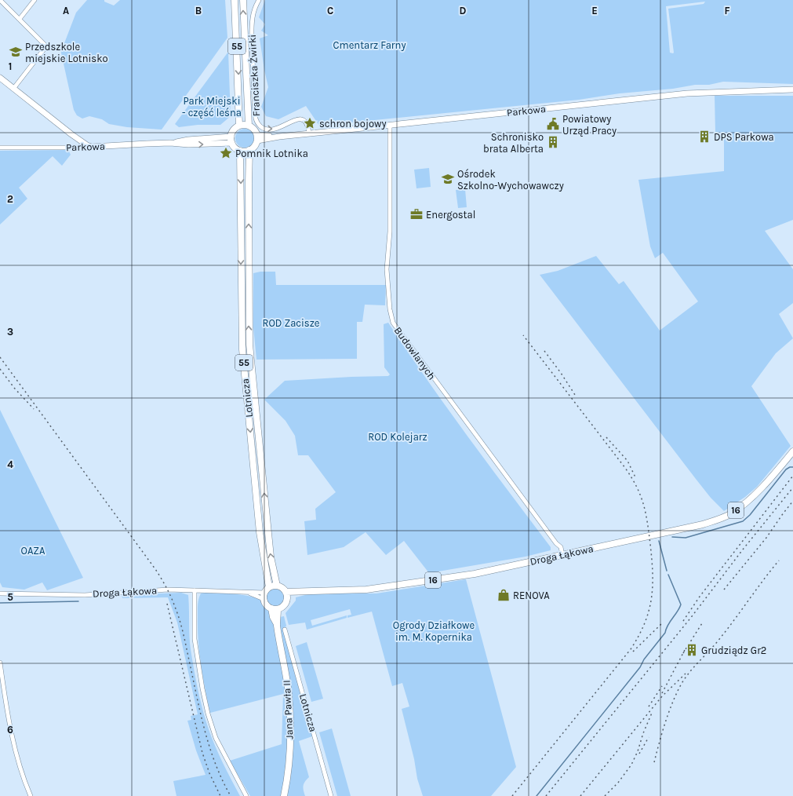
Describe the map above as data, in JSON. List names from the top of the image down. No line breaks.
{"streets":{"main road":["55","Lotnicza","16","Droga Łąkowa","Jana Pawła II"],"street":["Franciszka Żwirki","Parkowa","Budowlanych"]},"crossings":[["55","Parkowa"],["55","Lotnicza"],["Franciszka Żwirki","Parkowa"],["Parkowa","Budowlanych"],["Parkowa","Lotnicza"],["Budowlanych","Droga Łąkowa"],["Lotnicza","16"],["Lotnicza","Droga Łąkowa"],["Lotnicza","Jana Pawła II"],["16","Droga Łąkowa"],["16","Jana Pawła II"],["Droga Łąkowa","Jana Pawła II"]],"parks":["Cmentarz Farny","Park Miejski - część leśna","ROD Zacisze","ROD Kolejarz","OAZA","Ogrody Działkowe im. M. Kopernika"],"places":{"school or university":["Przedszkole miejskie Lotnisko","Ośrodek Szkolno-Wychowawczy"],"place":["schron bojowy","Pomnik Lotnika"],"public building":["Powiatowy Urząd Pracy"],"building":["DPS Parkowa","Schronisko brata Alberta","Grudziądz Gr2"],"office":["Energostal"],"shop":["RENOVA"]},"grid":{"columns":["A","B","C","D","E","F"],"rows":["1","2","3","4","5","6"]}}
